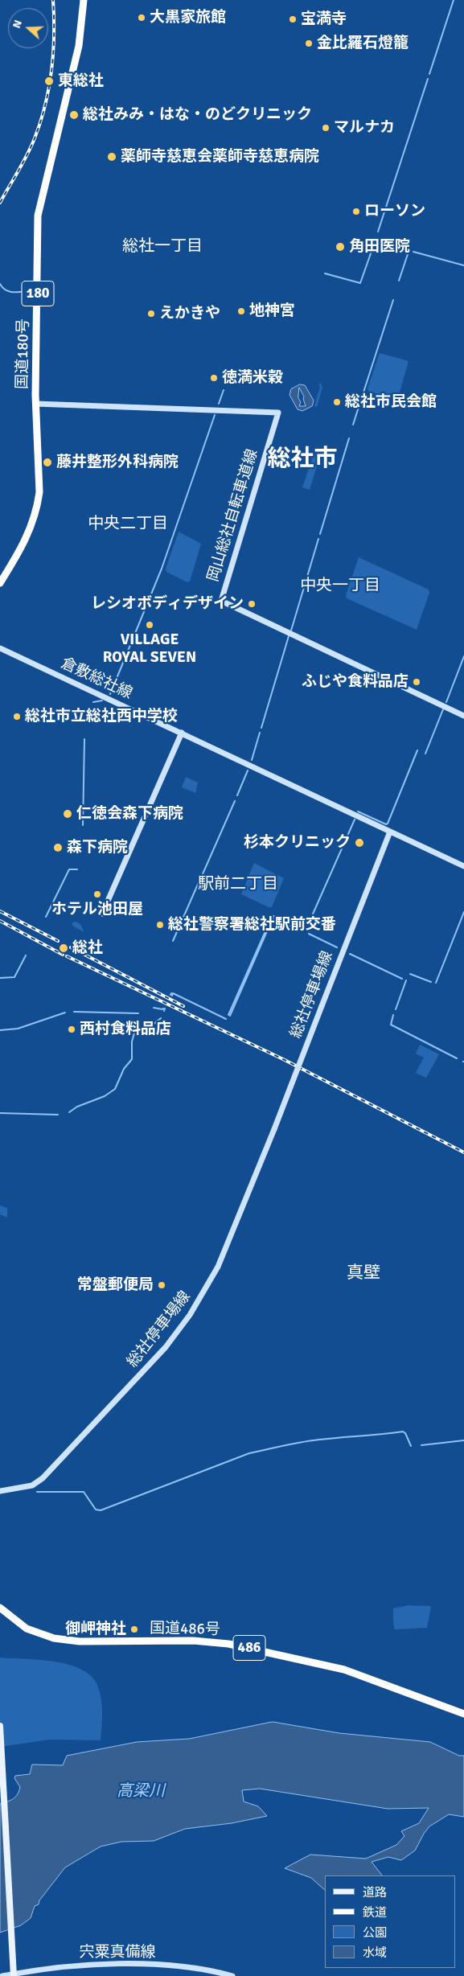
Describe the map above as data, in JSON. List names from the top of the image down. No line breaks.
{"streets":{"highway":["180","国道180号","国道486号","486"],"main road":["岡山総社自転車道線","倉敷総社線","総社停車場線","宍粟真備線"]},"crossings":[["国道180号","岡山総社自転車道線"]],"districts":["総社一丁目","総社市","中央二丁目","中央一丁目","駅前二丁目","真壁"],"water":["高梁川"],"places":["大黒家旅館","宝満寺","金比羅石燈籠","東総社","総社みみ・はな・のどクリニック","マルナカ","薬師寺慈恵会薬師寺慈恵病院","ローソン","角田医院","地神宮","えかきや","徳満米穀","総社市民会館","藤井整形外科病院","レシオボディデザイン","VILLAGE ROYAL SEVEN","ふじや食料品店","総社市立総社西中学校","仁徳会森下病院","杉本クリニック","森下病院","ホテル池田屋","総社警察署総社駅前交番","総社","西村食料品店","常盤郵便局","御岬神社"],"legend":["道路","鉄道","公園","水域"],"north":"left"}
